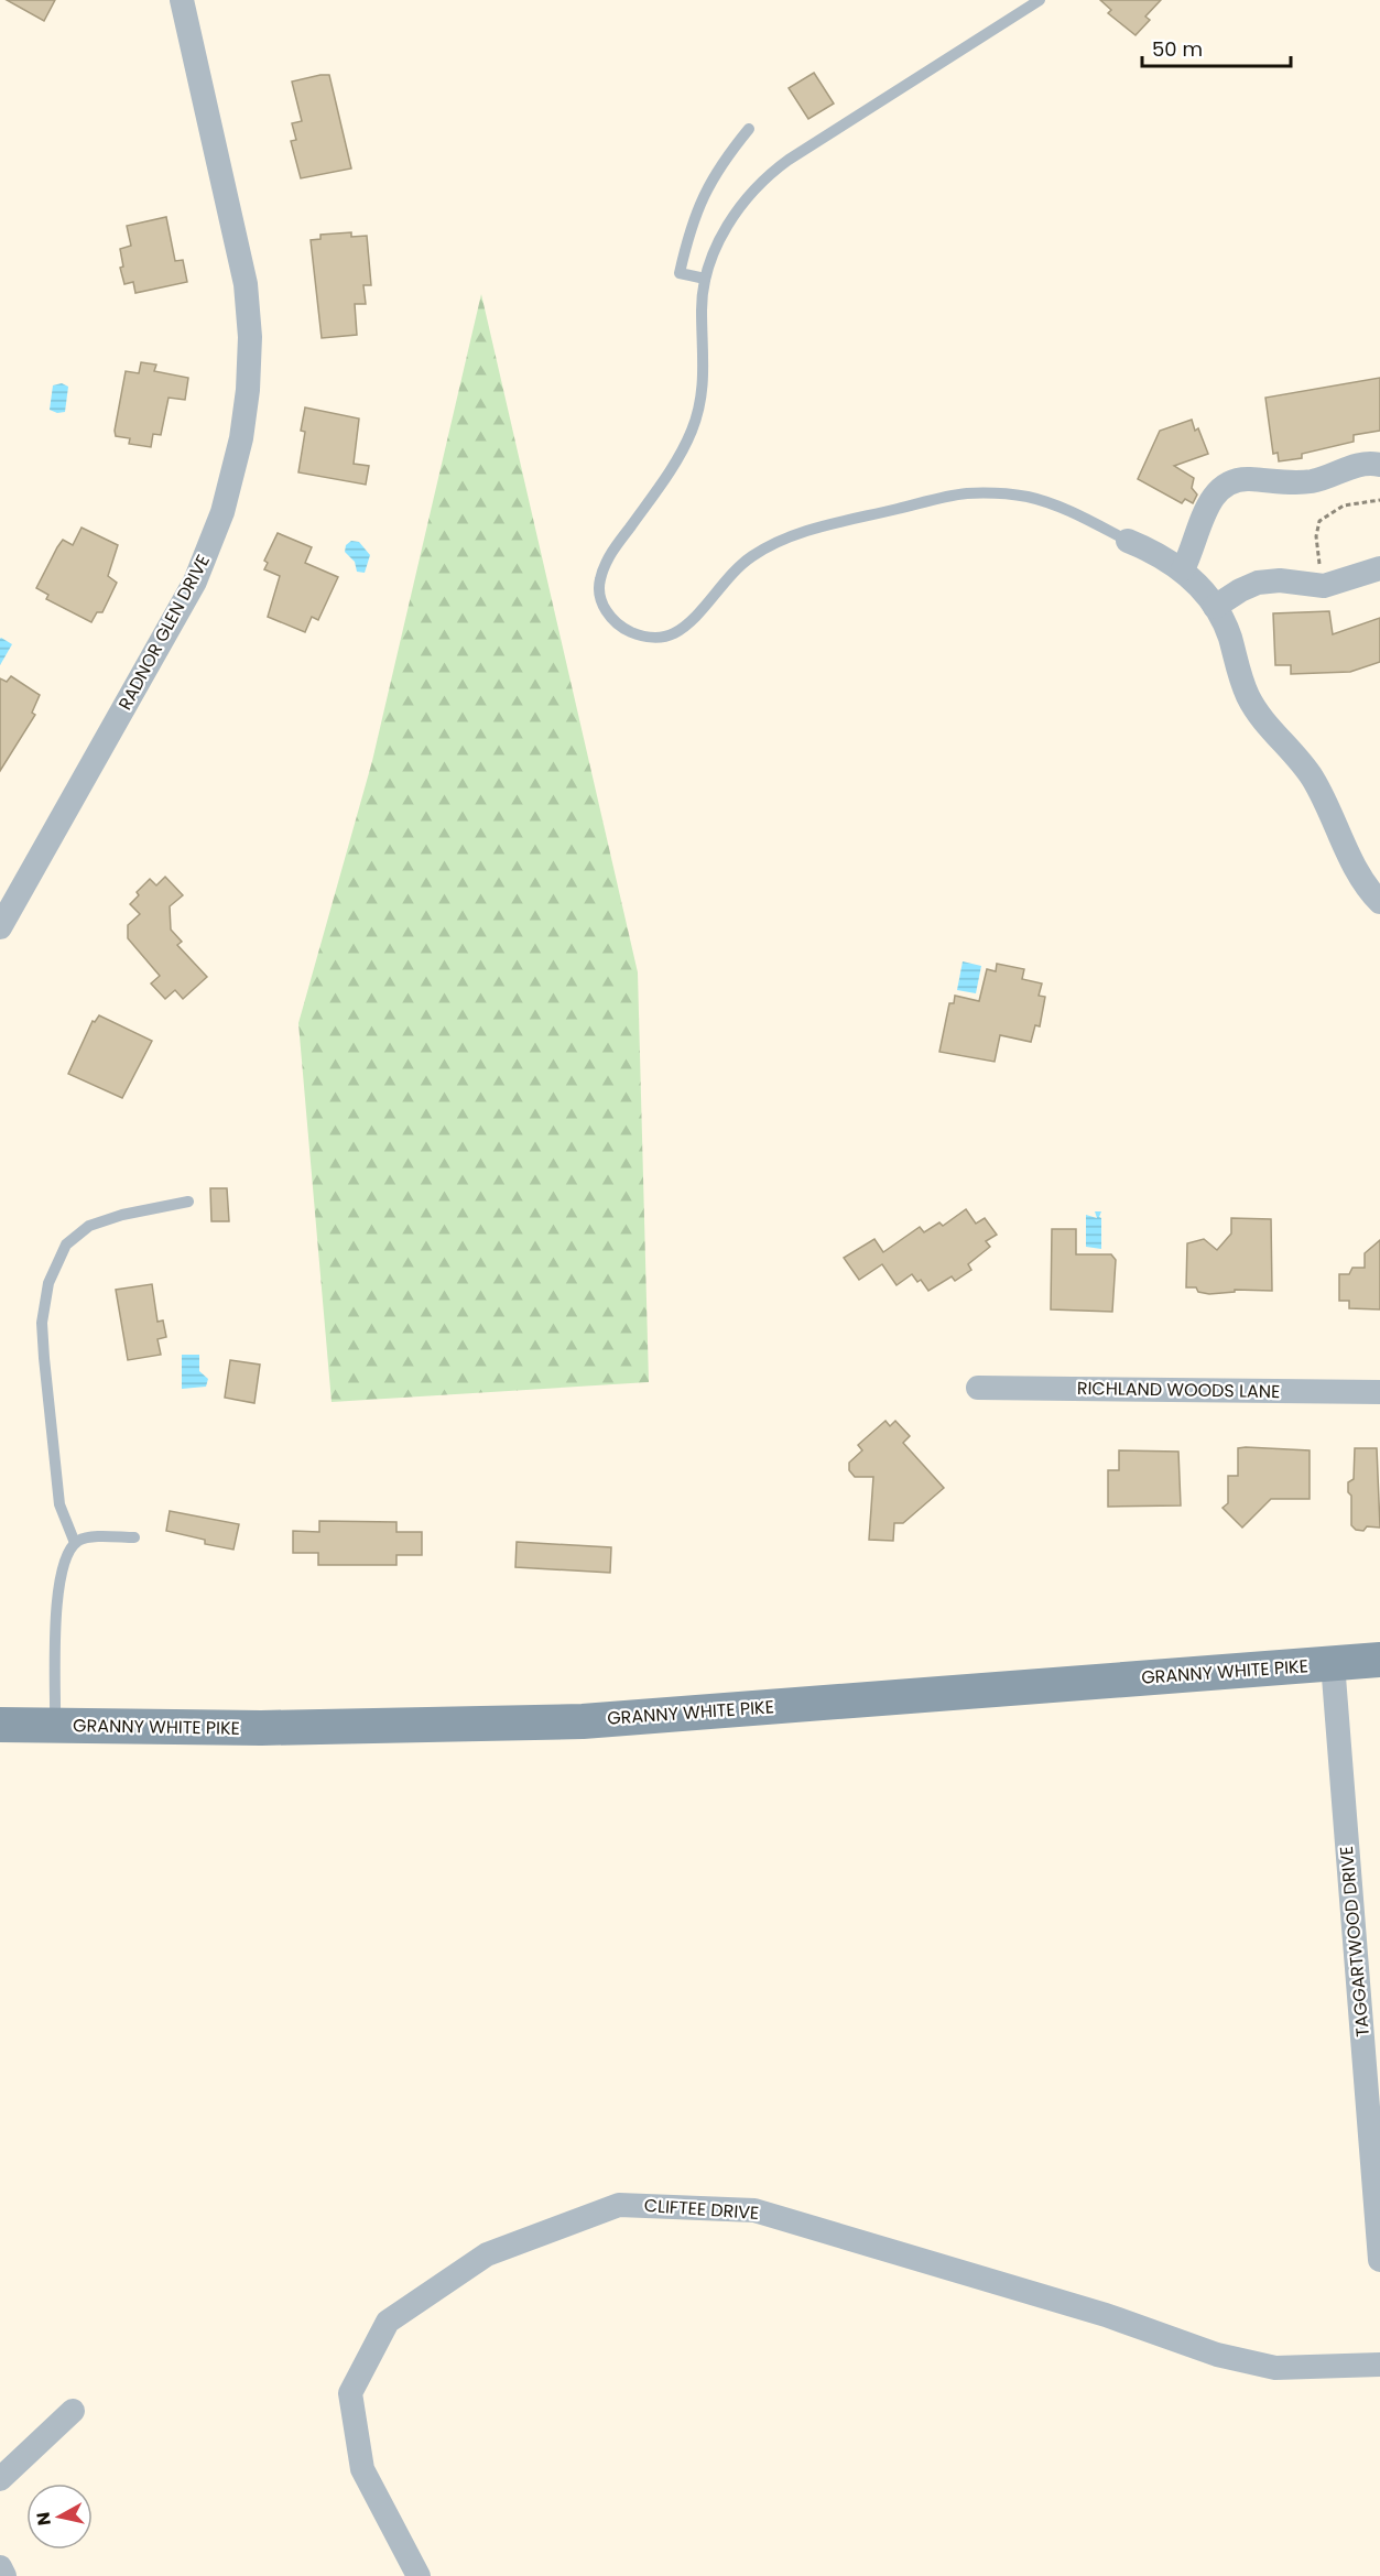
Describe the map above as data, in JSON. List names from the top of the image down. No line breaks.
{"streets":{"main road":["GRANNY WHITE PIKE"],"street":["RADNOR GLEN DRIVE","RICHLAND WOODS LANE","TAGGARTWOOD DRIVE","CLIFTEE DRIVE"]},"crossings":[["GRANNY WHITE PIKE","TAGGARTWOOD DRIVE"]],"scale_bar":"50 m","north":"left"}
